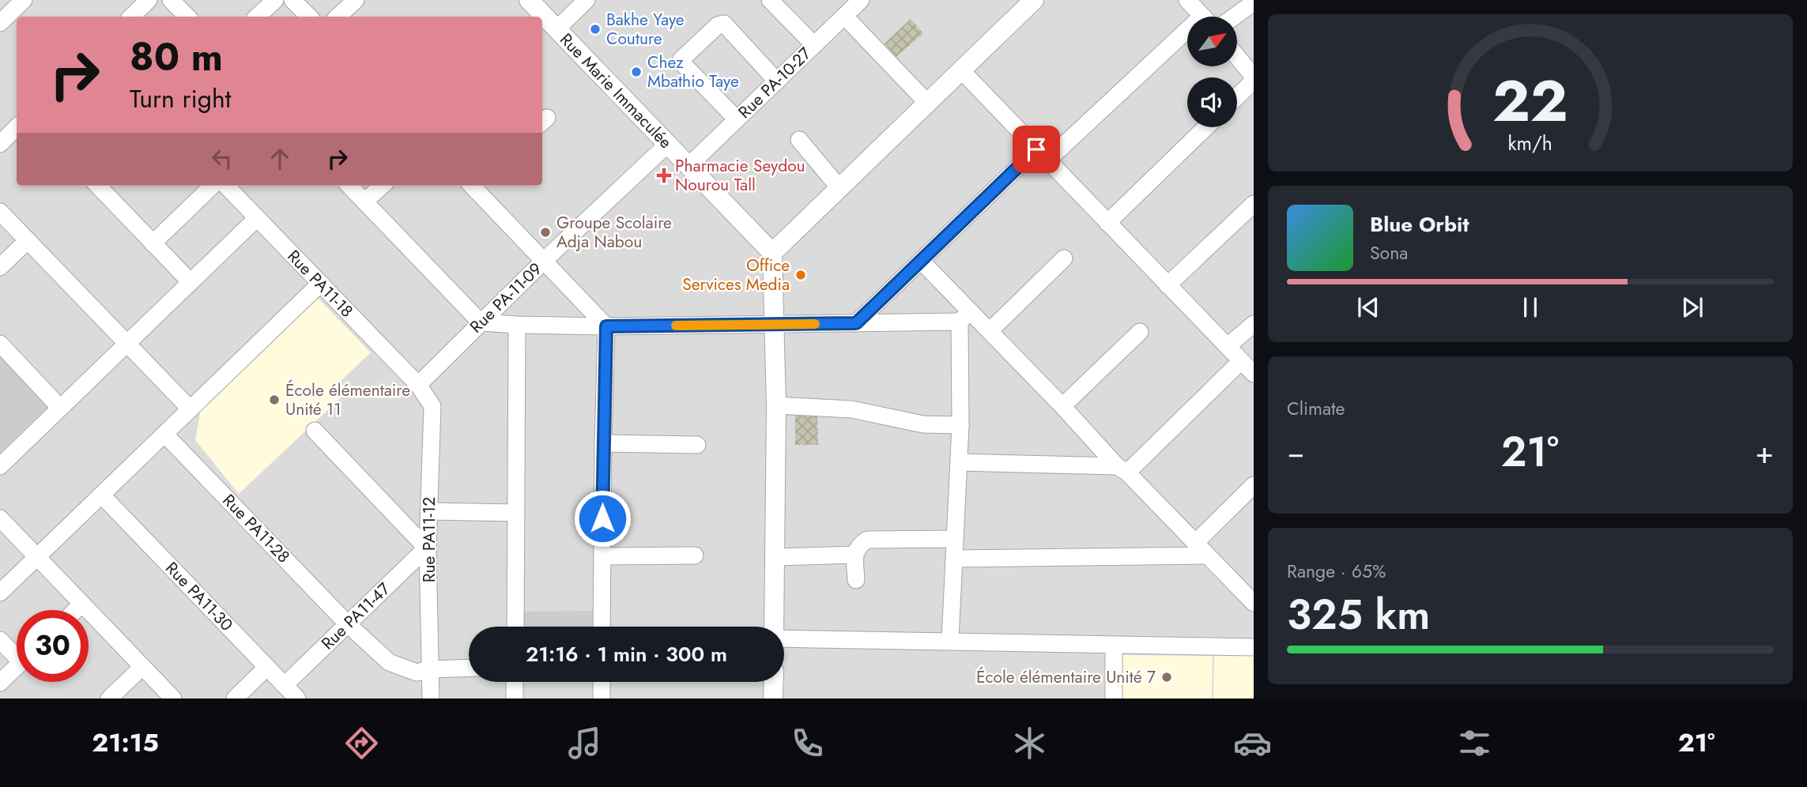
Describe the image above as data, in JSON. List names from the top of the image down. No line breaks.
{"streets":{"street":["Rue PA-10-27","Rue Marie Immaculée","Rue PA11-18","Rue PA-11-09","Rue PA11-28","Rue PA11-12","Rue PA11-30","Rue PA11-47"]},"crossings":[["Rue PA-10-27","Rue Marie Immaculée"],["Rue Marie Immaculée","Rue PA-11-09"],["Rue PA11-18","Rue PA-11-09"],["Rue PA11-18","Rue PA11-12"],["Rue PA-11-09","Rue PA11-12"],["Rue PA11-28","Rue PA11-12"],["Rue PA11-28","Rue PA11-47"],["Rue PA11-12","Rue PA11-47"],["Rue PA11-30","Rue PA11-47"]],"places":{"other":["Bakhe Yaye Couture","Chez Mbathio Taye","Groupe Scolaire Adja Nabou","Office Services Media","École élémentaire Unité 11","École élémentaire Unité 7"],"health":["Pharmacie Seydou Nourou Tall"]},"north":"top right","page":{"turn":["80 m","Turn right"],"song":["Blue Orbit","Sona"],"tile":["Climate",["Range · 65%","325 km"]],"heat":["−","21°","+"],"limit":"30","trip":"21:16 · 1 min · 300 m","tabs":["21:15","21°"],"gauge":["22","km/h"]}}
